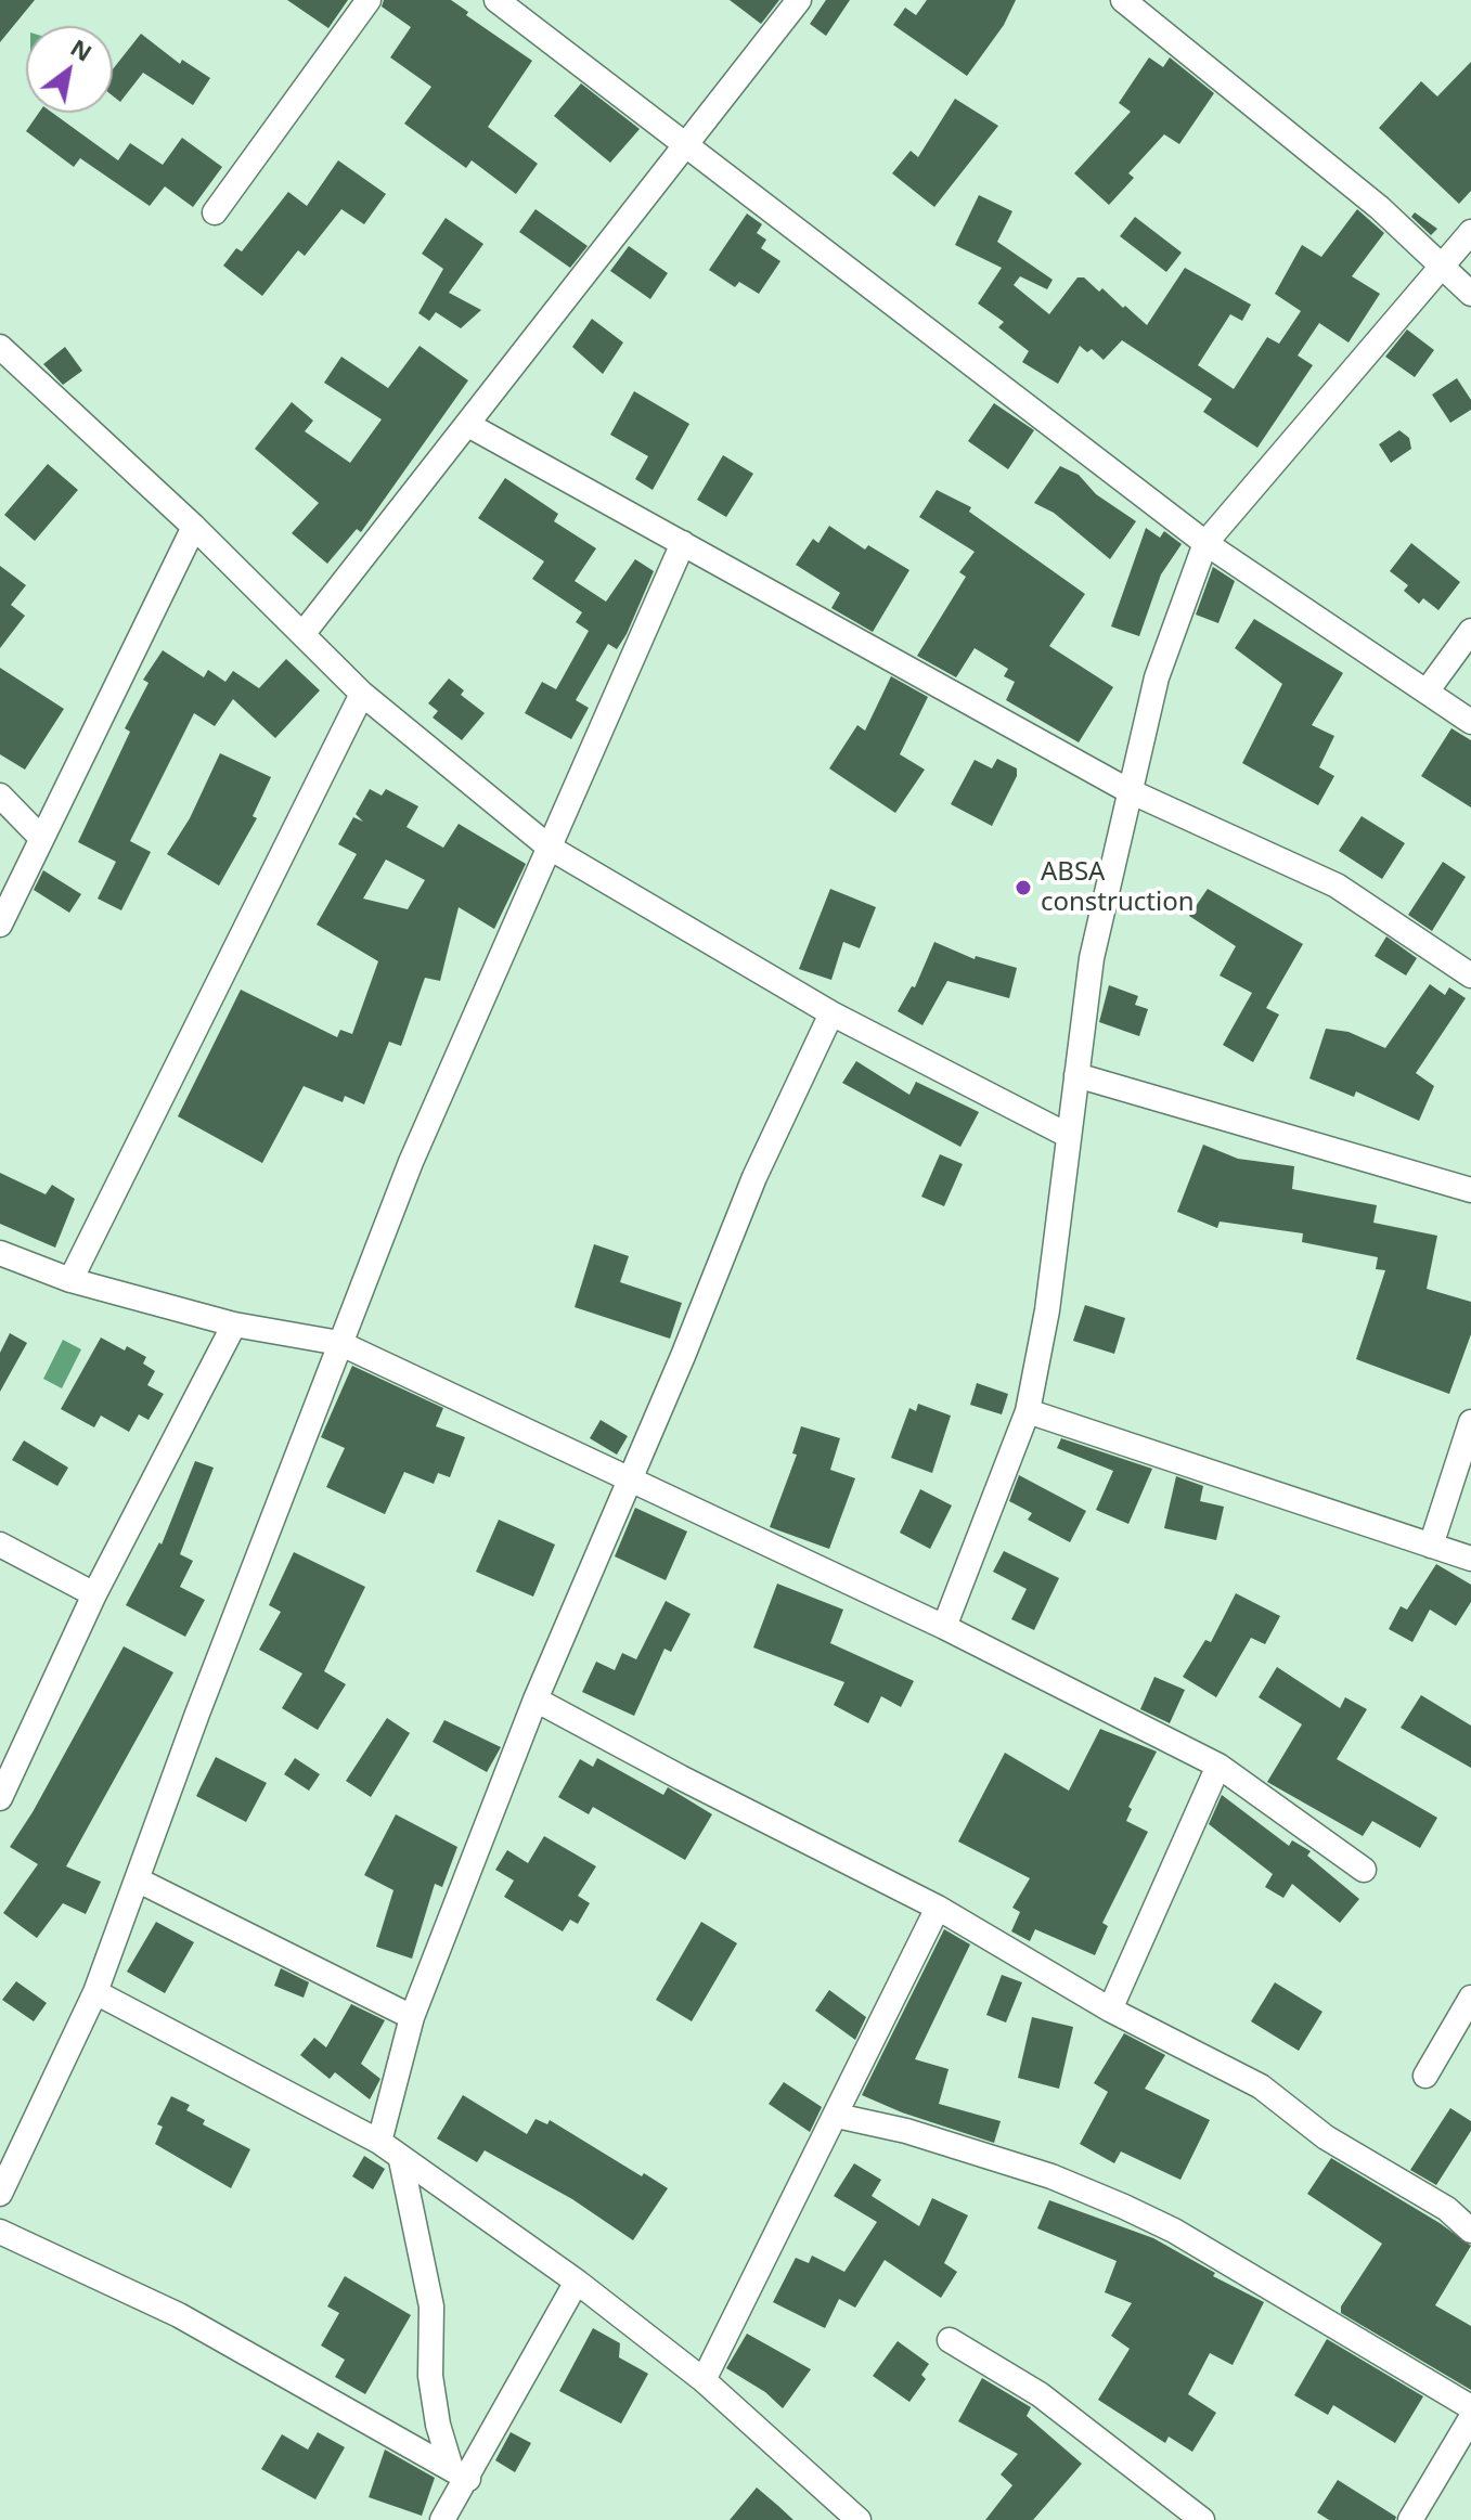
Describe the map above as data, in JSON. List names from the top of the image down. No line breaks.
{"places":["ABSA construction"],"north":"top right"}
